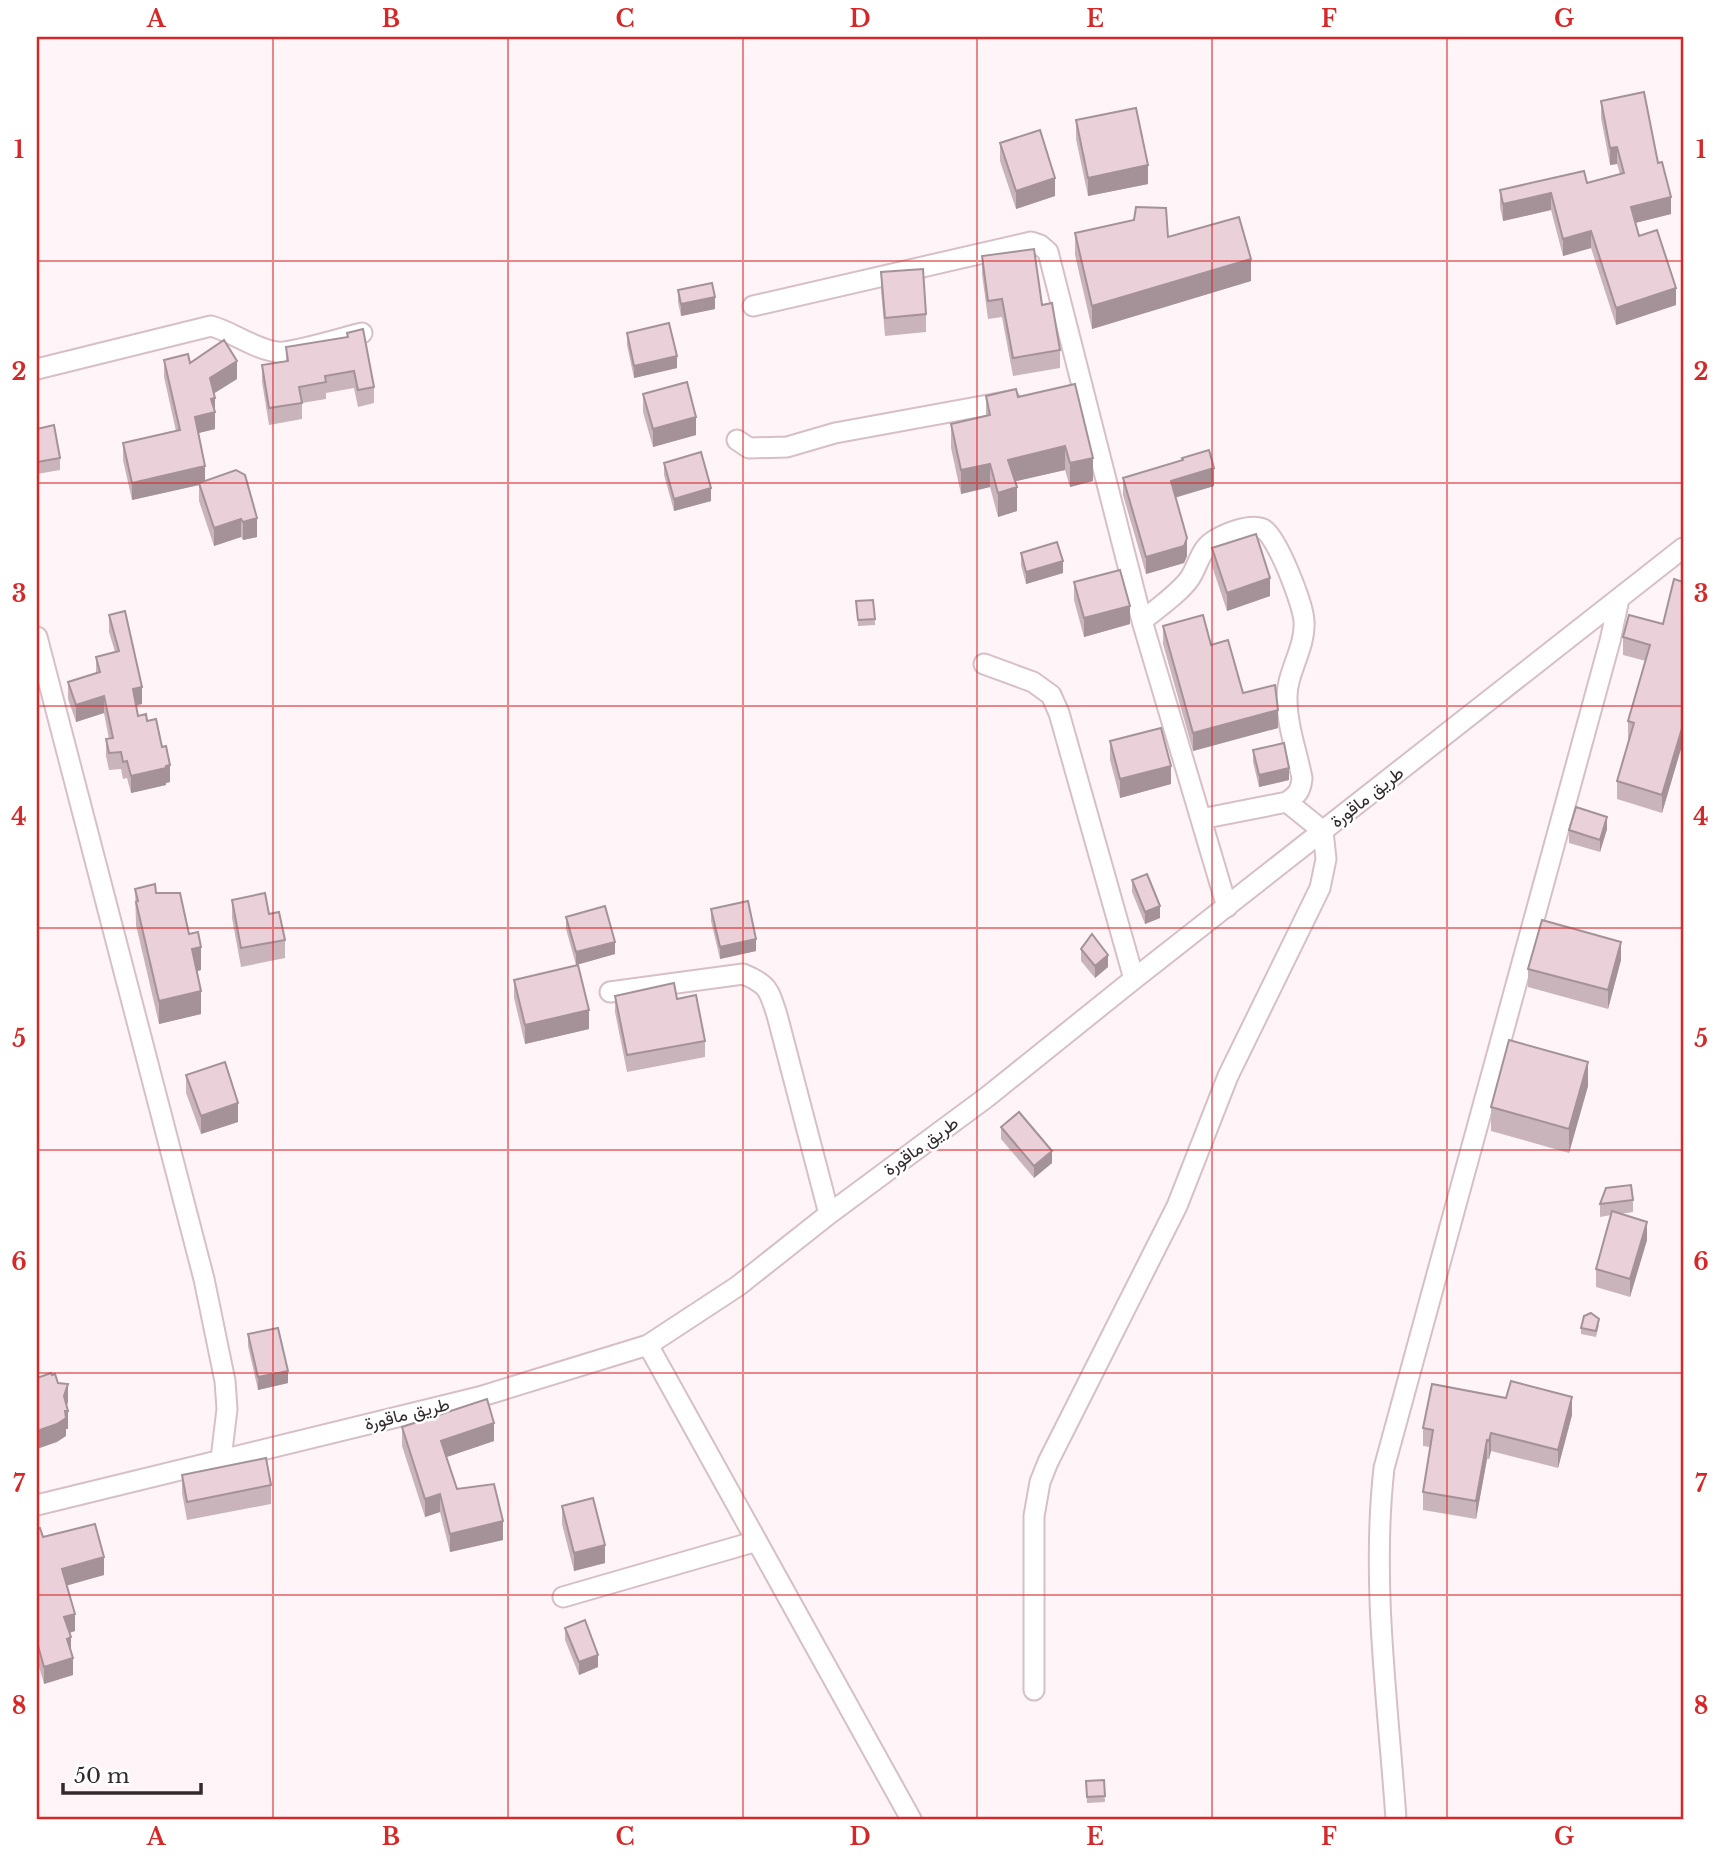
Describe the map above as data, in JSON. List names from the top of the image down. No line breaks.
{"streets":{"street":["طريق ماقورة"]},"scale_bar":"50 m","grid":{"columns":["A","B","C","D","E","F","G"],"rows":["1","2","3","4","5","6","7","8"]}}
